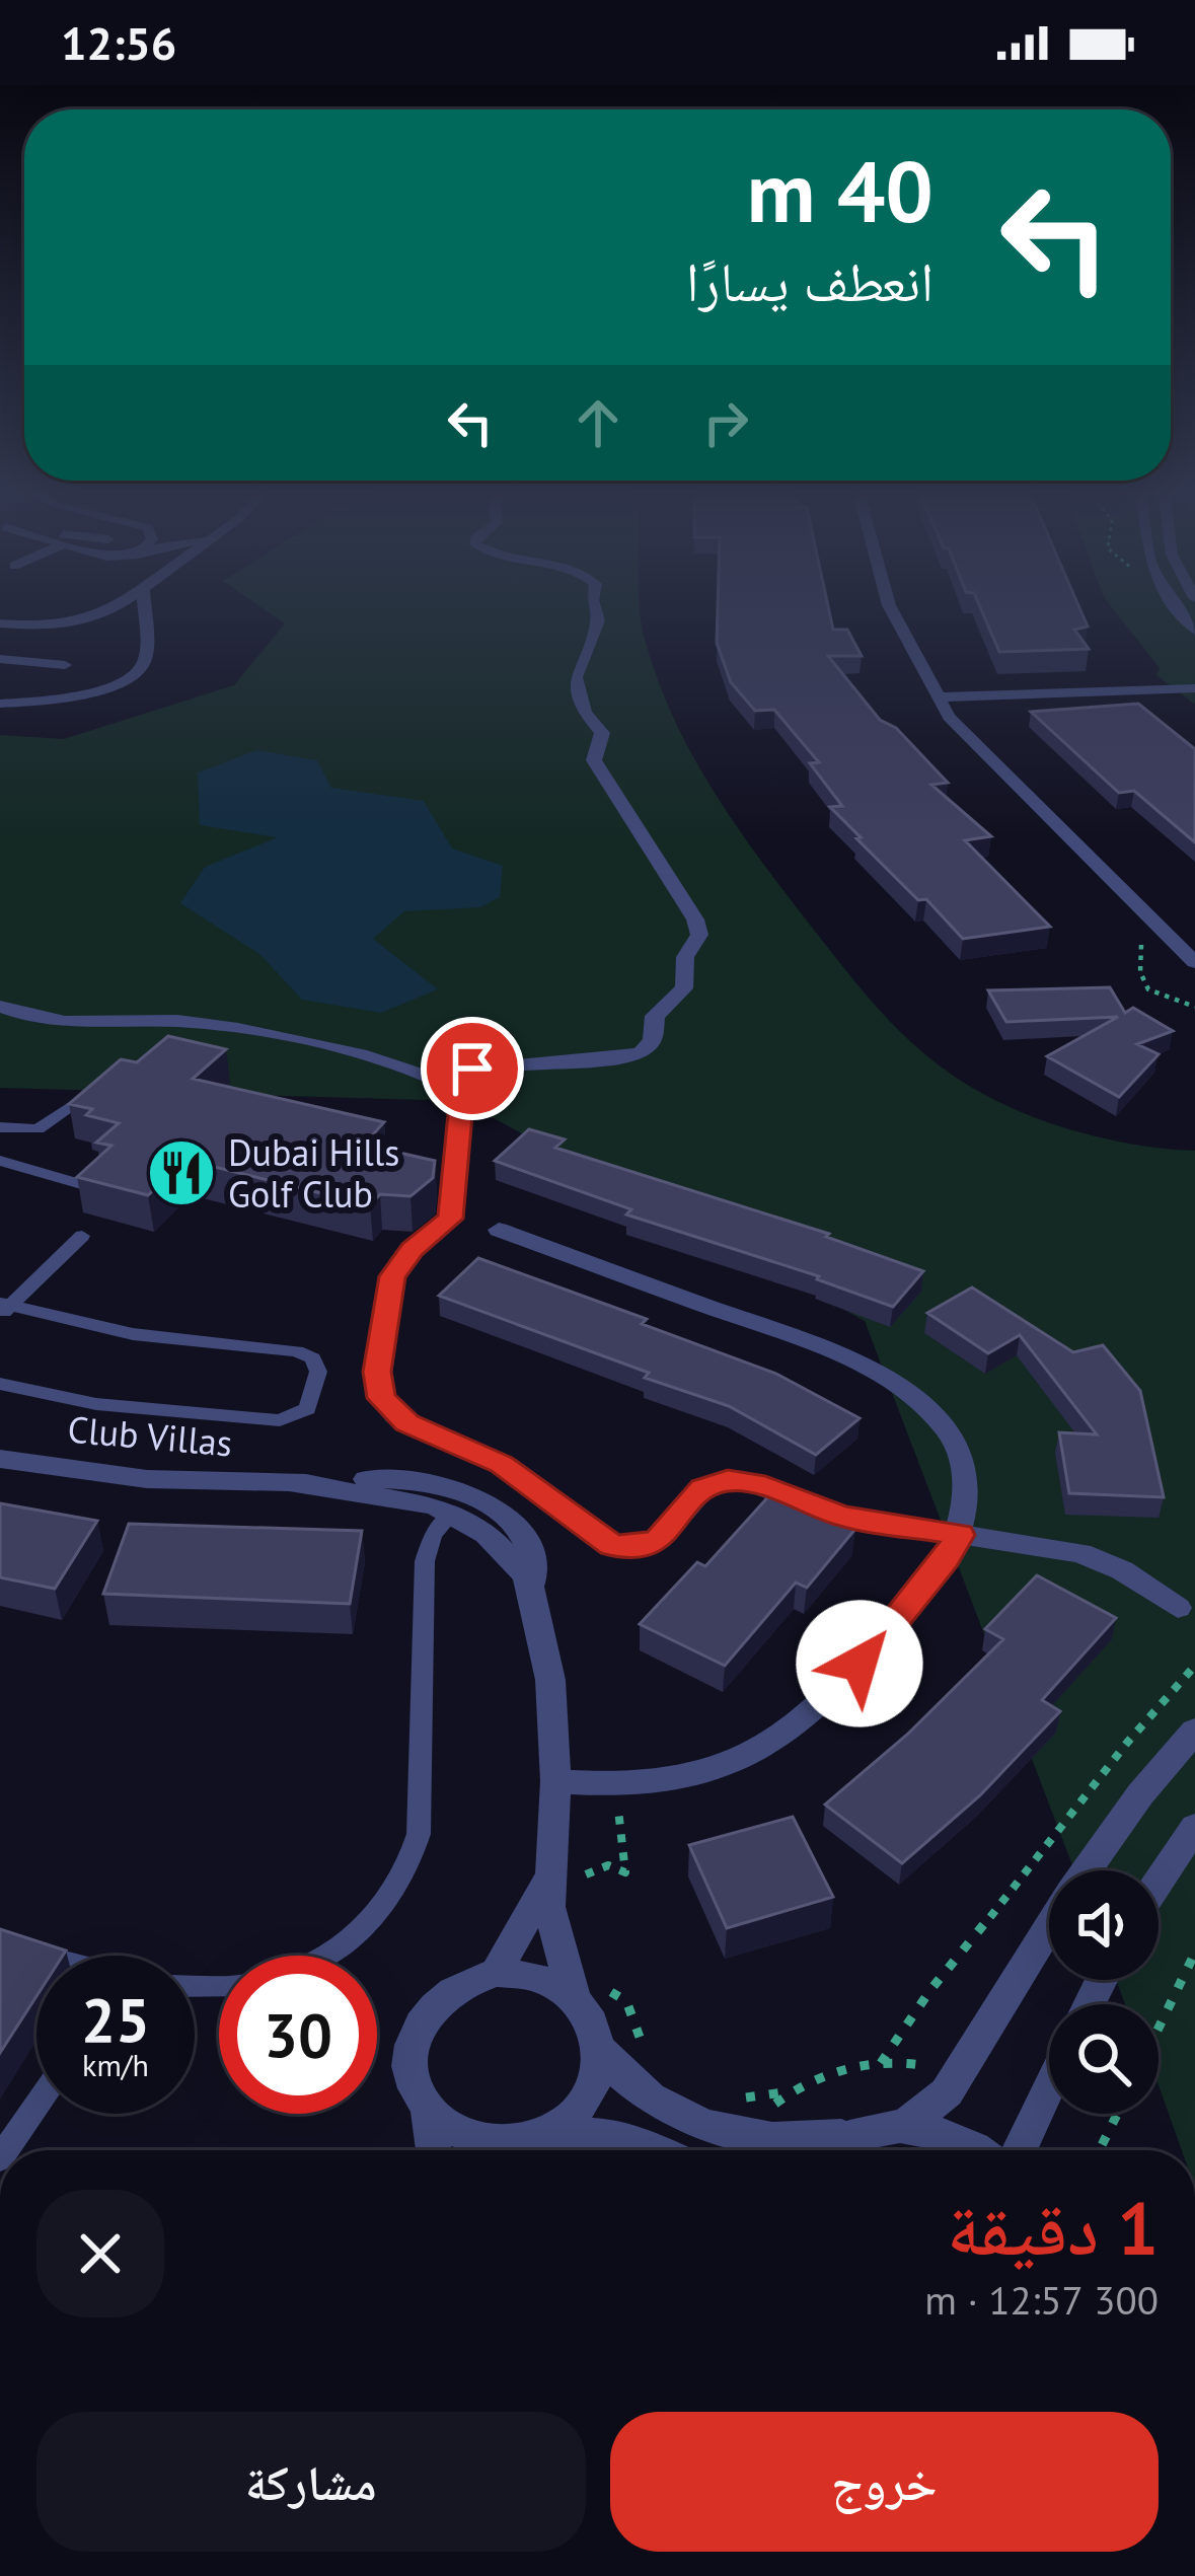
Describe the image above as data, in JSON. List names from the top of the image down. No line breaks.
{"streets":{"street":["Club Villas"]},"places":{"restaurant":["Dubai Hills Golf Club"]},"page":{"status":"12:56","turn":["40 m","انعطف يسارًا"],"speed":"25 km/h","limit":"30","heading":["1 دقيقة","300 m · 12:57"],"buttons":["خروج","مشاركة"]}}
